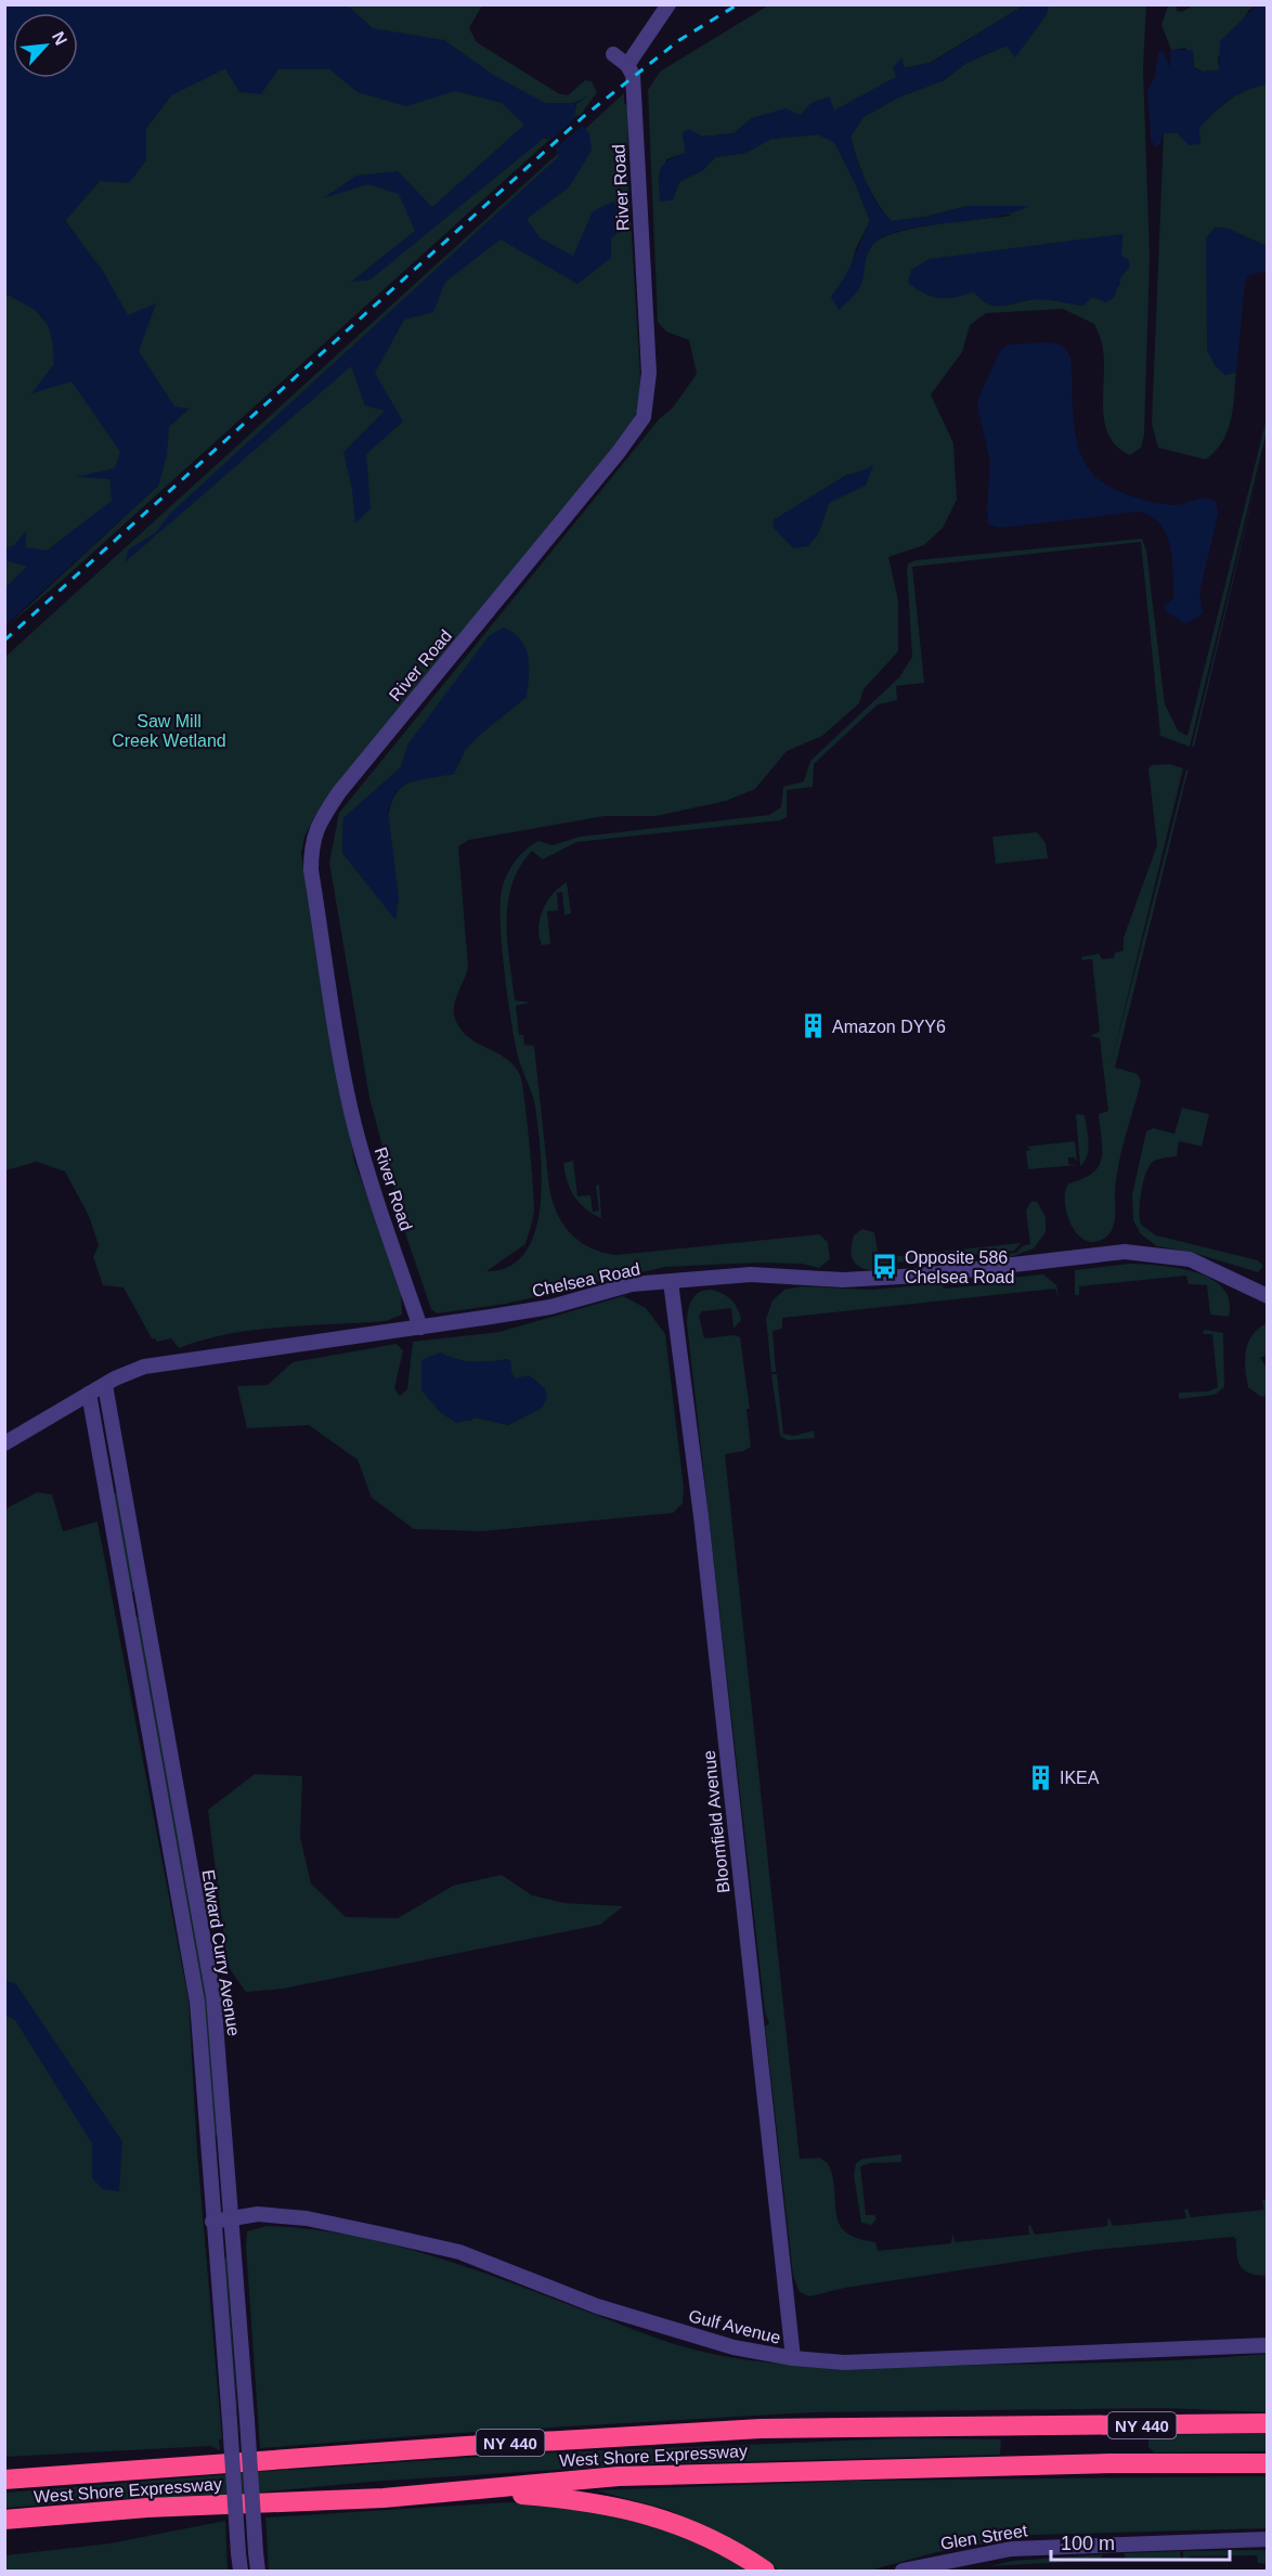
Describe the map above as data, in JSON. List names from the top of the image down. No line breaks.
{"streets":{"highway":["NY 440","West Shore Expressway"],"street":["River Road","Chelsea Road","Bloomfield Avenue","Edward Curry Avenue","Gulf Avenue","Glen Street"]},"crossings":[["River Road","Chelsea Road"],["Chelsea Road","Bloomfield Avenue"],["Chelsea Road","Edward Curry Avenue"],["Bloomfield Avenue","Gulf Avenue"],["Edward Curry Avenue","Gulf Avenue"]],"parks":["Saw Mill Creek Wetland"],"places":{"building":["Amazon DYY6","IKEA"],"bus stop":["Opposite 586 Chelsea Road"]},"scale_bar":"100 m","north":"top right"}
